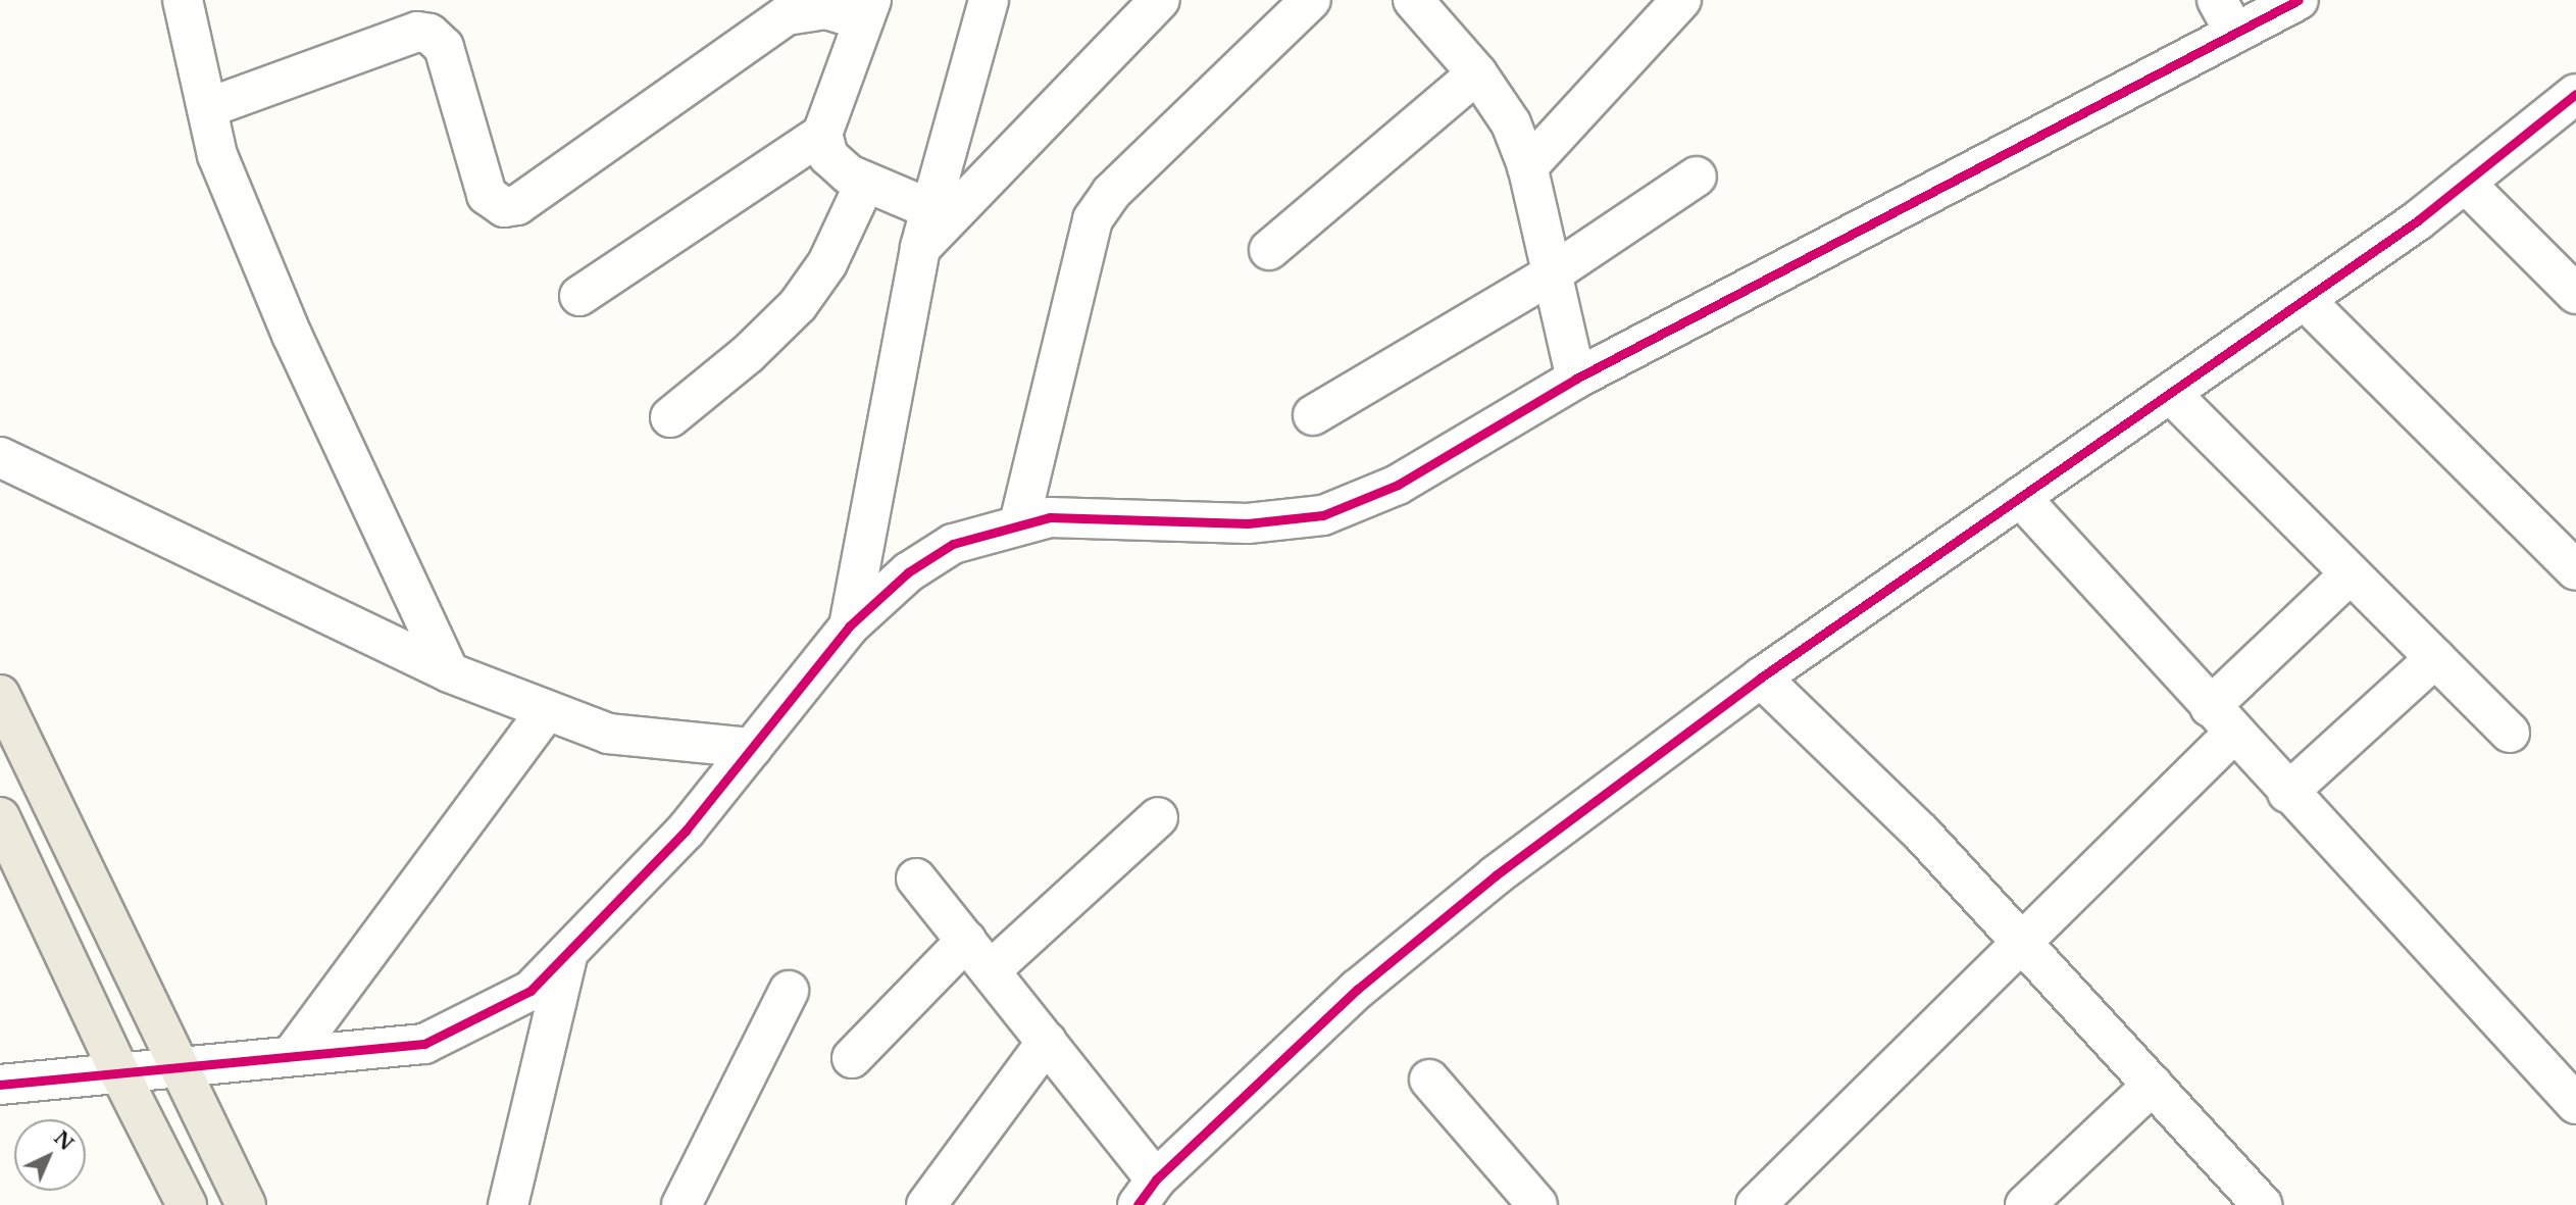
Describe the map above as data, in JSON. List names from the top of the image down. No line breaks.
{"north":"top right"}
